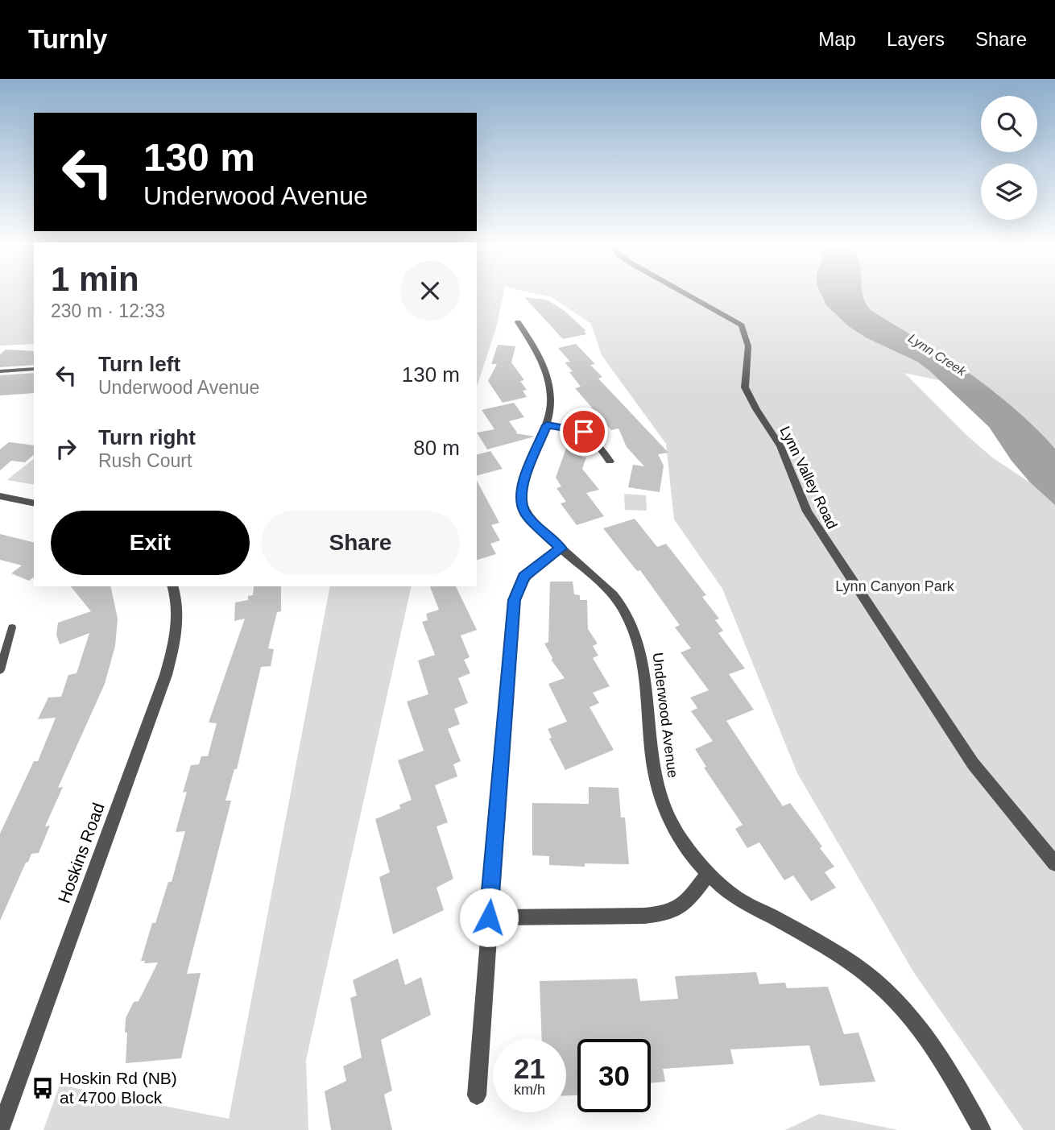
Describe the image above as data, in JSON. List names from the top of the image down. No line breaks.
{"streets":{"street":["Lynn Valley Road","Underwood Avenue","Hoskins Road"]},"water":["Lynn Creek"],"parks":["Lynn Canyon Park"],"places":{"bus stop":["Hoskin Rd (NB) at 4700 Block"]},"page":{"header":"Turnly","nav":["Map","Layers","Share"],"turn":["130 m","Underwood Avenue"],"heading":["1 min","230 m · 12:33"],"list":[{"name":"Turn left","note":"Underwood Avenue","value":"130 m"},{"name":"Turn right","note":"Rush Court","value":"80 m"}],"buttons":["Exit","Share"],"speed":"21 km/h","limit":"30"}}
